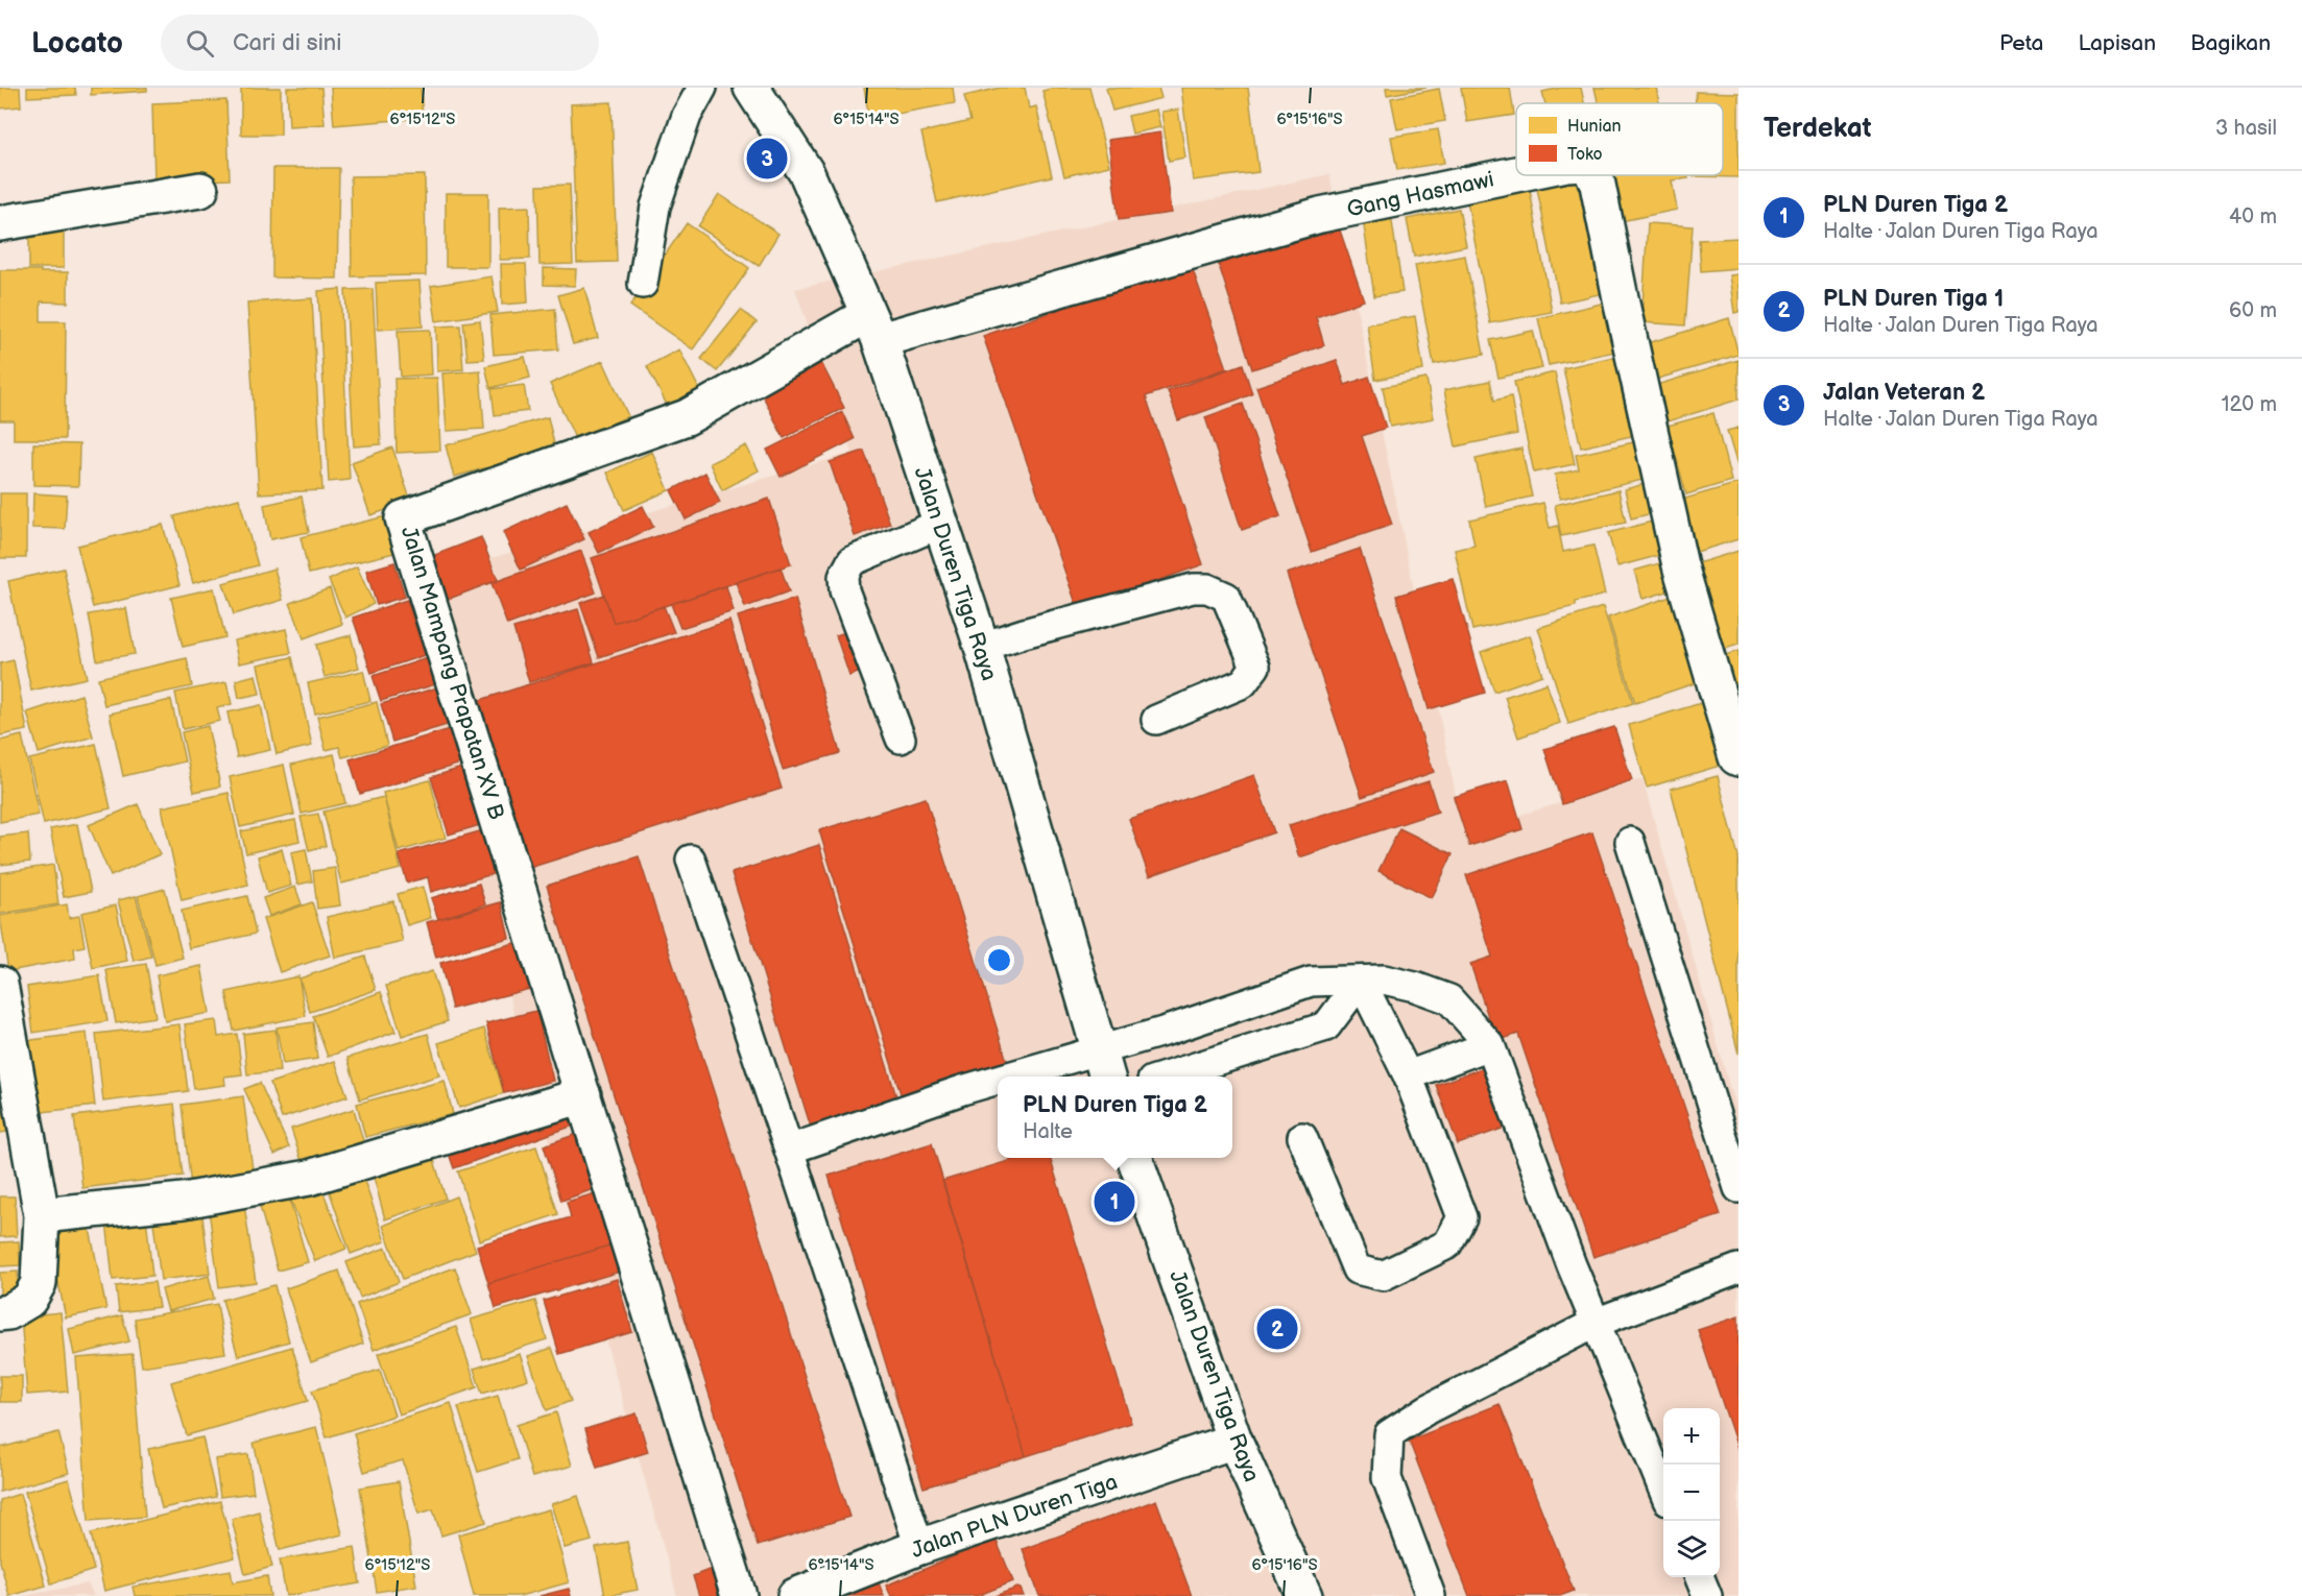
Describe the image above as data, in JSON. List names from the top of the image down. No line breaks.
{"streets":{"street":["Gang Hasmawi","Jalan Duren Tiga Raya","Jalan Mampang Prapatan XV B","Jalan PLN Duren Tiga"]},"crossings":[["Gang Hasmawi","Jalan Duren Tiga Raya"],["Gang Hasmawi","Jalan Mampang Prapatan XV B"],["Jalan Duren Tiga Raya","Jalan Mampang Prapatan XV B"],["Jalan Duren Tiga Raya","Jalan PLN Duren Tiga"]],"legend":["Hunian","Toko"],"page":{"header":"Locato","search":"Cari di sini","nav":["Peta","Lapisan","Bagikan"],"heading":["Terdekat","3 hasil"],"pins":["3","1","2"],"list":[{"mark":"1","name":"PLN Duren Tiga 2","note":"Halte · Jalan Duren Tiga Raya","value":"40 m"},{"mark":"2","name":"PLN Duren Tiga 1","note":"Halte · Jalan Duren Tiga Raya","value":"60 m"},{"mark":"3","name":"Jalan Veteran 2","note":"Halte · Jalan Duren Tiga Raya","value":"120 m"}],"popup":["PLN Duren Tiga 2","Halte"],"map_buttons":["+","−"]},"coordinates":["6°15'12\"S","6°15'14\"S","6°15'16\"S"]}
